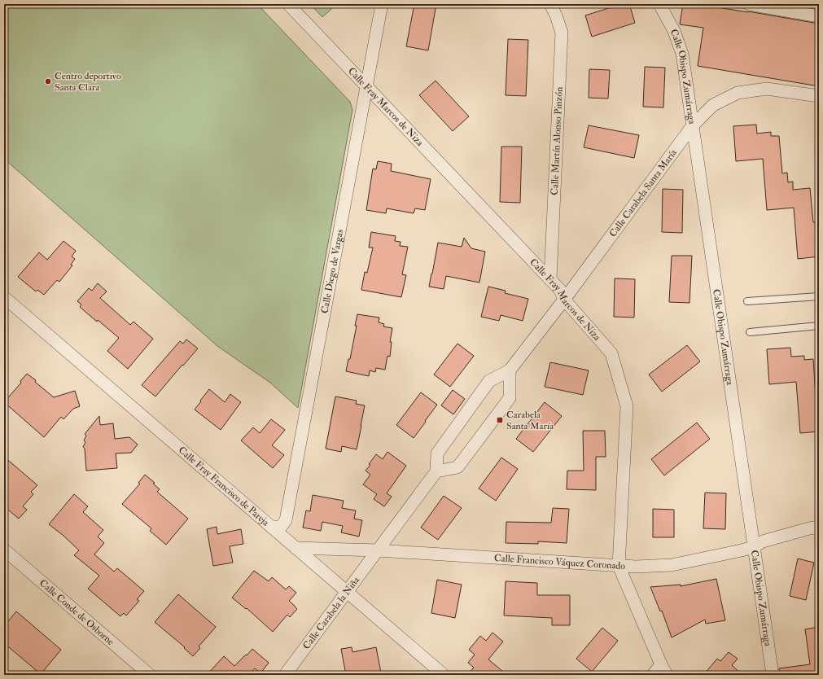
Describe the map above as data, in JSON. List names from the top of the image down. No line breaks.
{"streets":{"street":["Calle Obispo Zumárraga","Calle Fray Marcos de Niza","Calle Martín Alonso Pinzón","Calle Carabela Santa María","Calle Diego de Vargas","Calle Fray Francisco de Pareja","Calle Francisco Váquez Coronado","Calle Conde de Osborne","Calle Carabela la Niña"]},"crossings":[["Calle Obispo Zumárraga","Calle Carabela Santa María"],["Calle Obispo Zumárraga","Calle Francisco Váquez Coronado"],["Calle Fray Marcos de Niza","Calle Martín Alonso Pinzón"],["Calle Fray Marcos de Niza","Calle Carabela Santa María"],["Calle Fray Marcos de Niza","Calle Diego de Vargas"],["Calle Fray Marcos de Niza","Calle Francisco Váquez Coronado"],["Calle Diego de Vargas","Calle Fray Francisco de Pareja"],["Calle Fray Francisco de Pareja","Calle Francisco Váquez Coronado"],["Calle Fray Francisco de Pareja","Calle Carabela la Niña"],["Calle Francisco Váquez Coronado","Calle Carabela la Niña"]],"places":{"other":["Centro deportivo Santa Clara"],"transit":["Carabela Santa María"]}}
